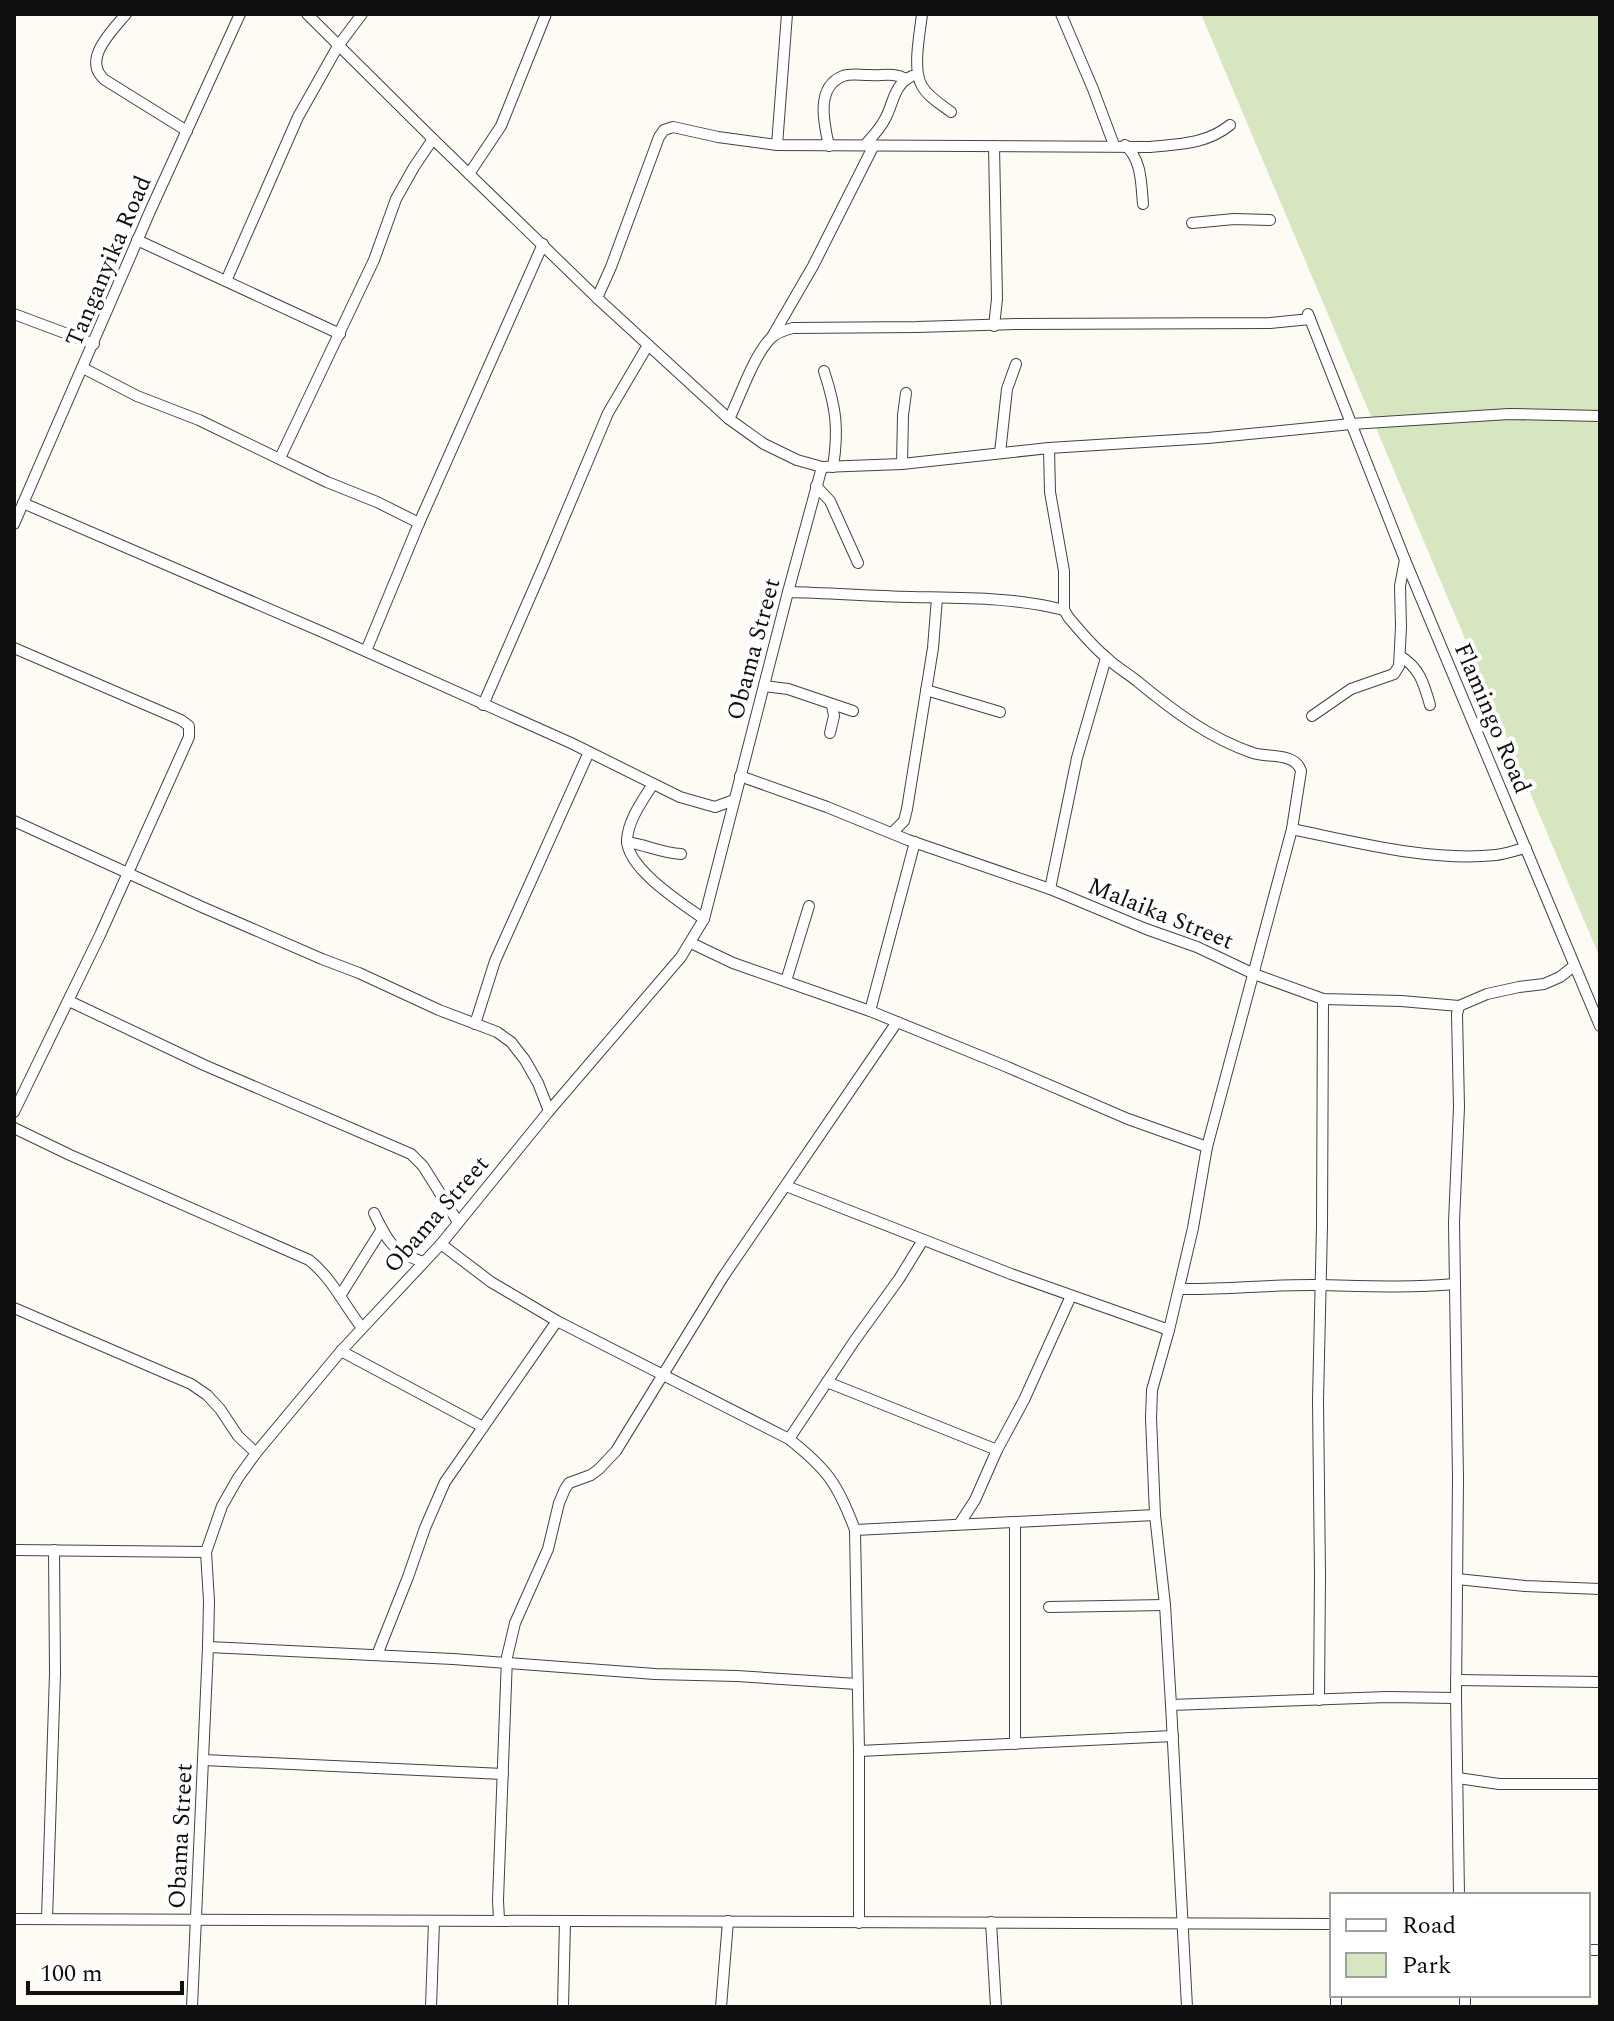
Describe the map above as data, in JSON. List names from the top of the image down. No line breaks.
{"streets":{"street":["Tanganyika Road","Obama Street","Flamingo Road","Malaika Street"]},"crossings":[["Obama Street","Malaika Street"],["Flamingo Road","Malaika Street"]],"legend":["Road","Park"],"scale_bar":"100 m"}
